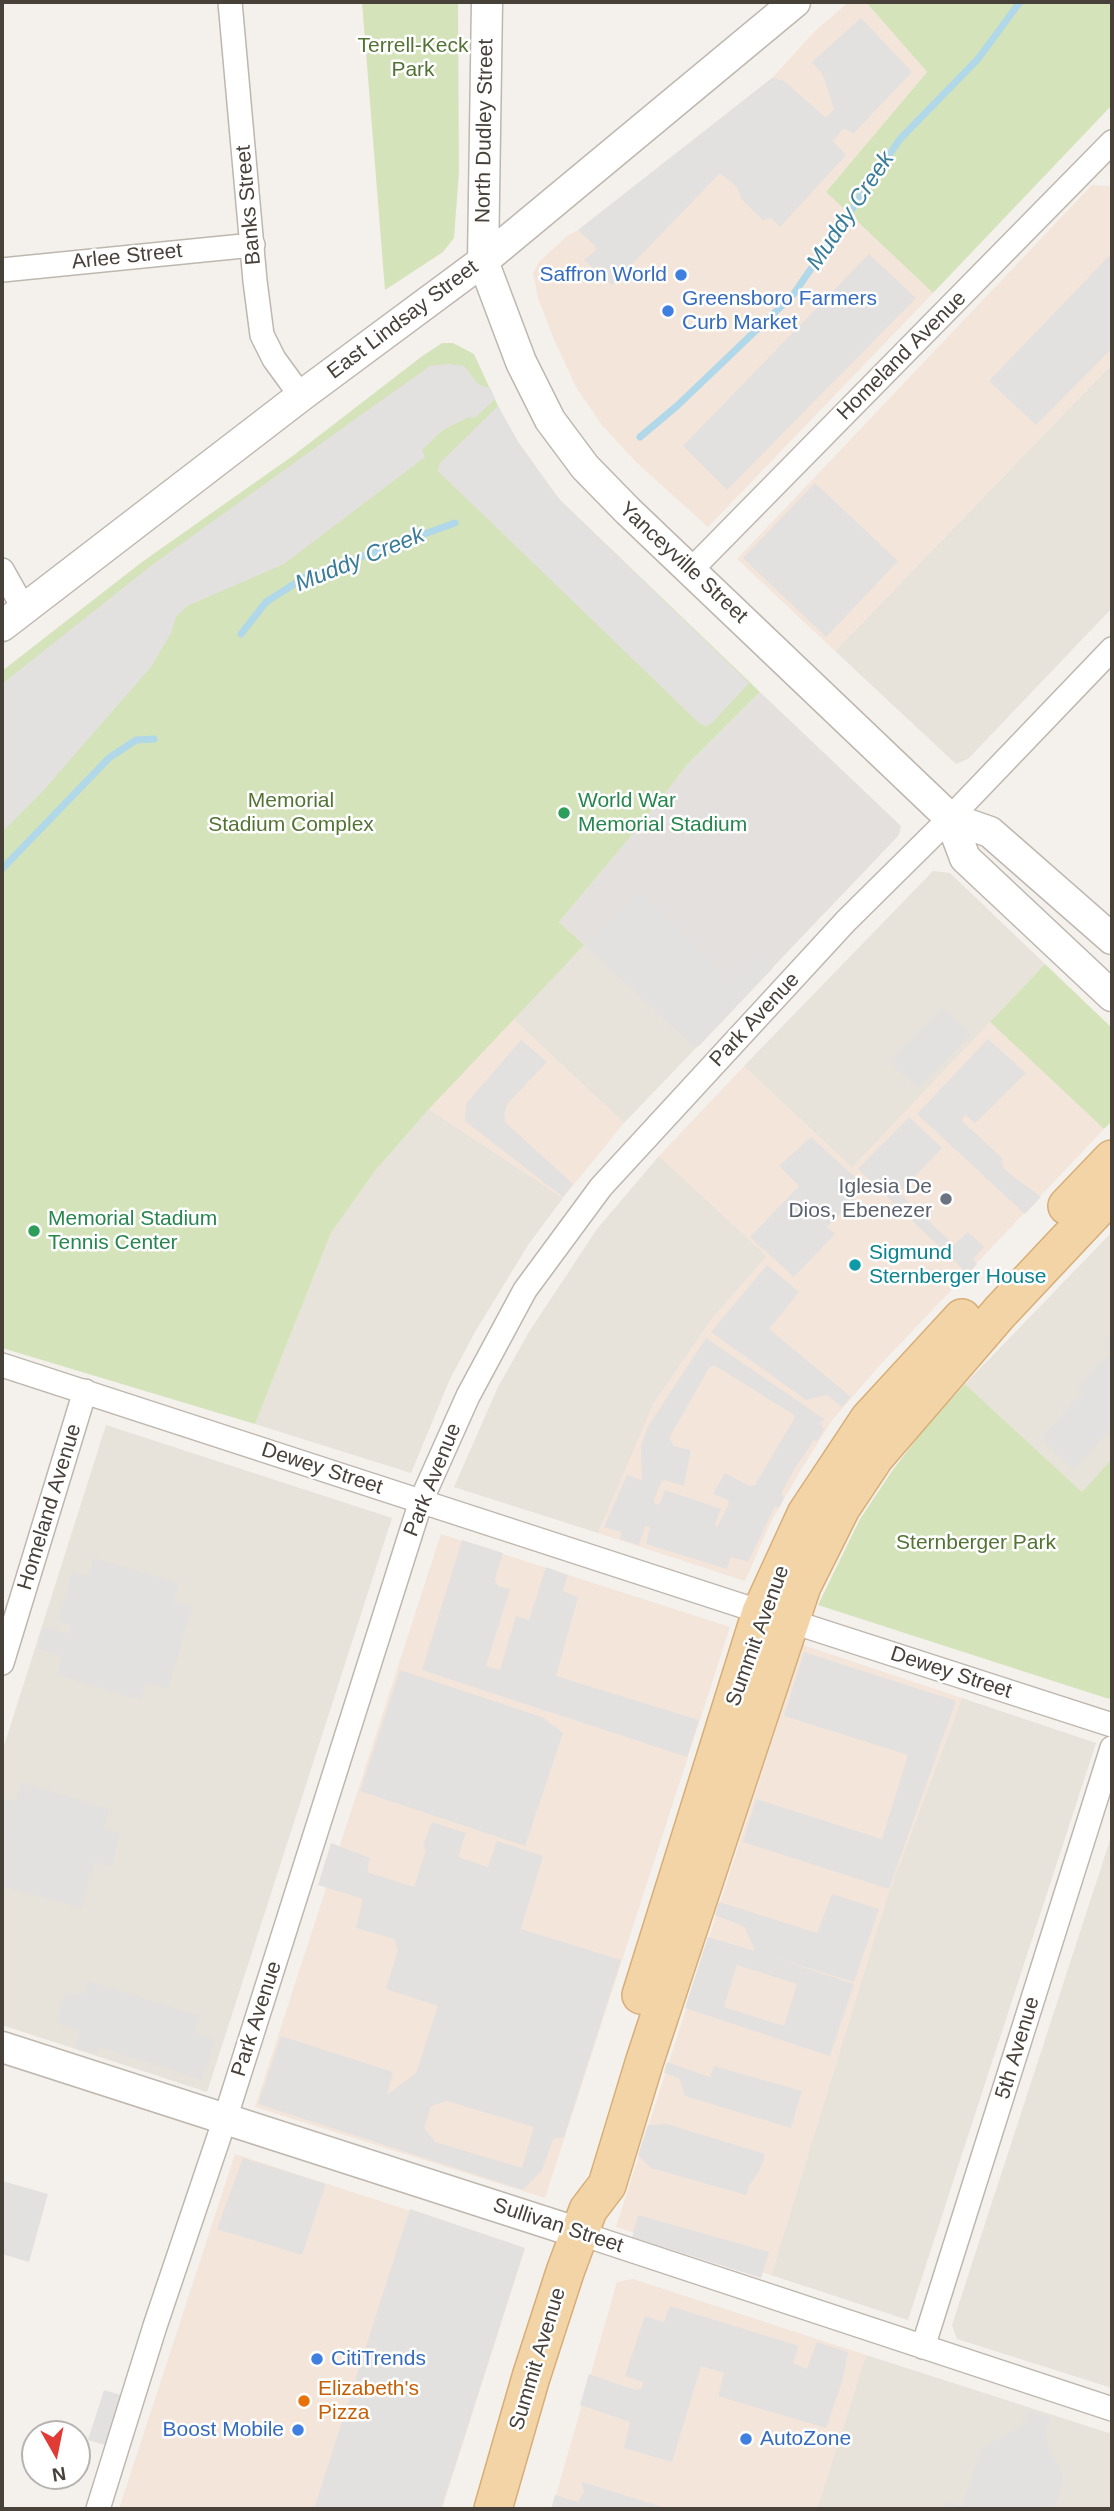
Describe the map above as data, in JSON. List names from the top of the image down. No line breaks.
{"streets":{"main road":["Summit Avenue"],"street":["North Dudley Street","Banks Street","Arlee Street","East Lindsay Street","Homeland Avenue","Yanceyville Street","Park Avenue","Dewey Street","5th Avenue","Sullivan Street"]},"crossings":[["North Dudley Street","East Lindsay Street"],["North Dudley Street","Yanceyville Street"],["Banks Street","Arlee Street"],["Banks Street","East Lindsay Street"],["East Lindsay Street","Yanceyville Street"],["Homeland Avenue","Yanceyville Street"],["Homeland Avenue","Dewey Street"],["Yanceyville Street","Park Avenue"],["Park Avenue","Dewey Street"],["Park Avenue","Sullivan Street"],["Dewey Street","Summit Avenue"],["Summit Avenue","Sullivan Street"],["5th Avenue","Sullivan Street"]],"water":["Muddy Creek"],"parks":["Terrell-Keck Park","Memorial Stadium Complex","Sternberger Park"],"places":["Saffron World","Greensboro Farmers Curb Market","World War Memorial Stadium","Iglesia De Dios, Ebenezer","Memorial Stadium Tennis Center","Sigmund Sternberger House","CitiTrends","Elizabeth's Pizza","Boost Mobile","AutoZone"],"north":"bottom"}
